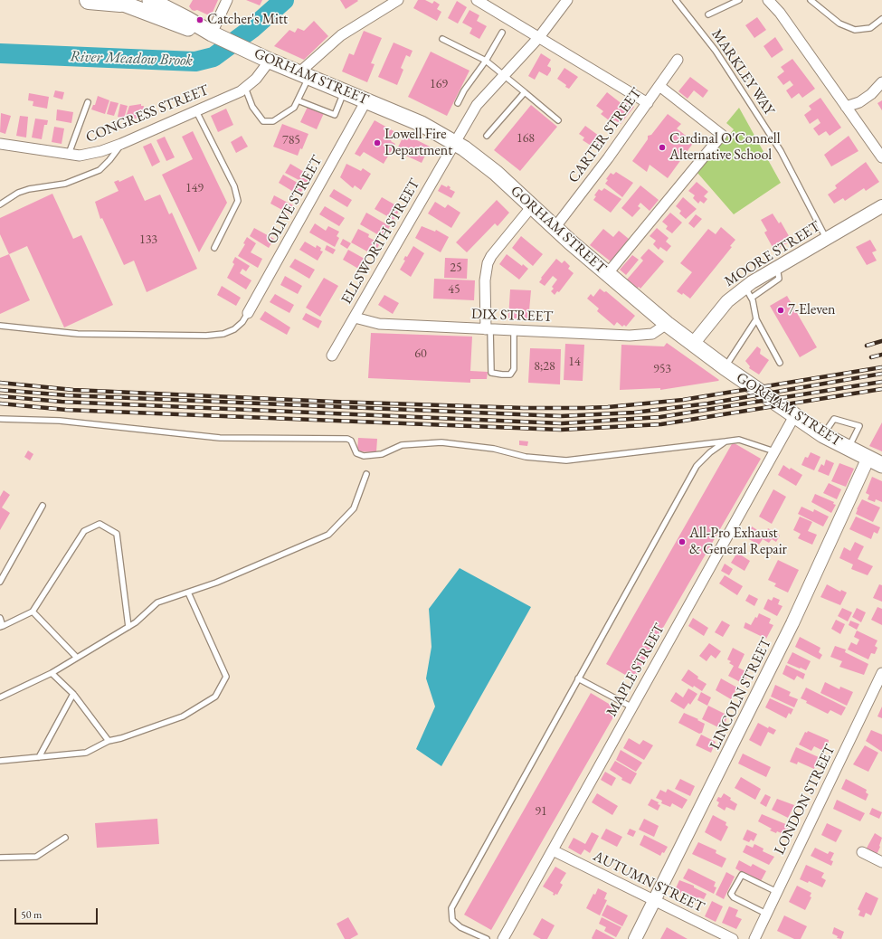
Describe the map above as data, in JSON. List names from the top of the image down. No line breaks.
{"streets":{"main road":["GORHAM STREET"],"street":["CONGRESS STREET","CARTER STREET","OLIVE STREET","ELLSWORTH STREET","MOORE STREET","DIX STREET","MAPLE STREET","LINCOLN STREET","LONDON STREET","AUTUMN STREET"],"lane":["MARKLEY WAY"]},"crossings":[["MARKLEY WAY","MOORE STREET"],["GORHAM STREET","CONGRESS STREET"],["GORHAM STREET","CARTER STREET"],["GORHAM STREET","OLIVE STREET"],["GORHAM STREET","ELLSWORTH STREET"],["GORHAM STREET","MOORE STREET"],["GORHAM STREET","DIX STREET"],["GORHAM STREET","MAPLE STREET"],["GORHAM STREET","LINCOLN STREET"],["ELLSWORTH STREET","DIX STREET"],["MAPLE STREET","AUTUMN STREET"],["LINCOLN STREET","AUTUMN STREET"]],"water":["River Meadow Brook"],"places":["Catcher's Mitt","Lowell Fire Department","Cardinal O'Connell Alternative School","7-Eleven","All-Pro Exhaust & General Repair"],"house_numbers":["169","168","785","149","133","25","45","60","14","8;28","953","91"],"scale_bar":"50 m"}
